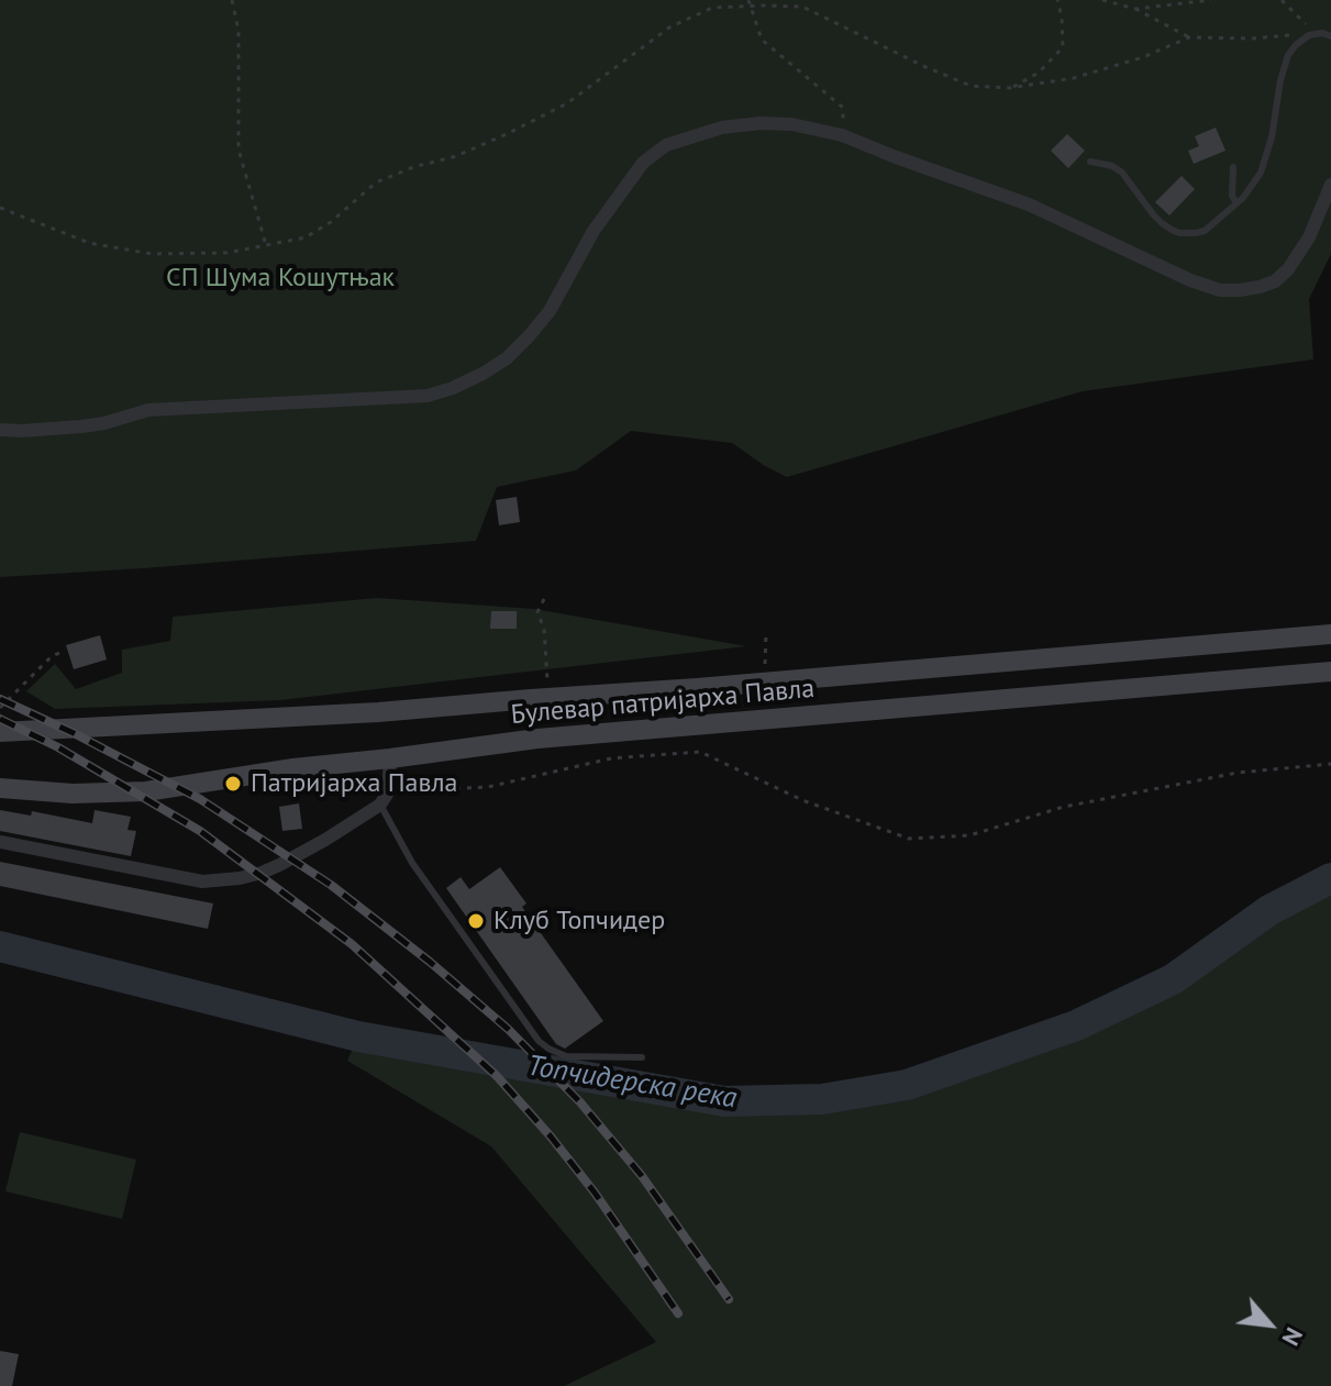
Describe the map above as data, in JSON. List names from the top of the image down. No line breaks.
{"streets":{"main road":["Булевар патријарха Павла"]},"water":["Топчидерска река"],"parks":["СП Шума Кошутњак"],"places":["Патријарха Павла","Клуб Топчидер"],"north":"bottom right"}
